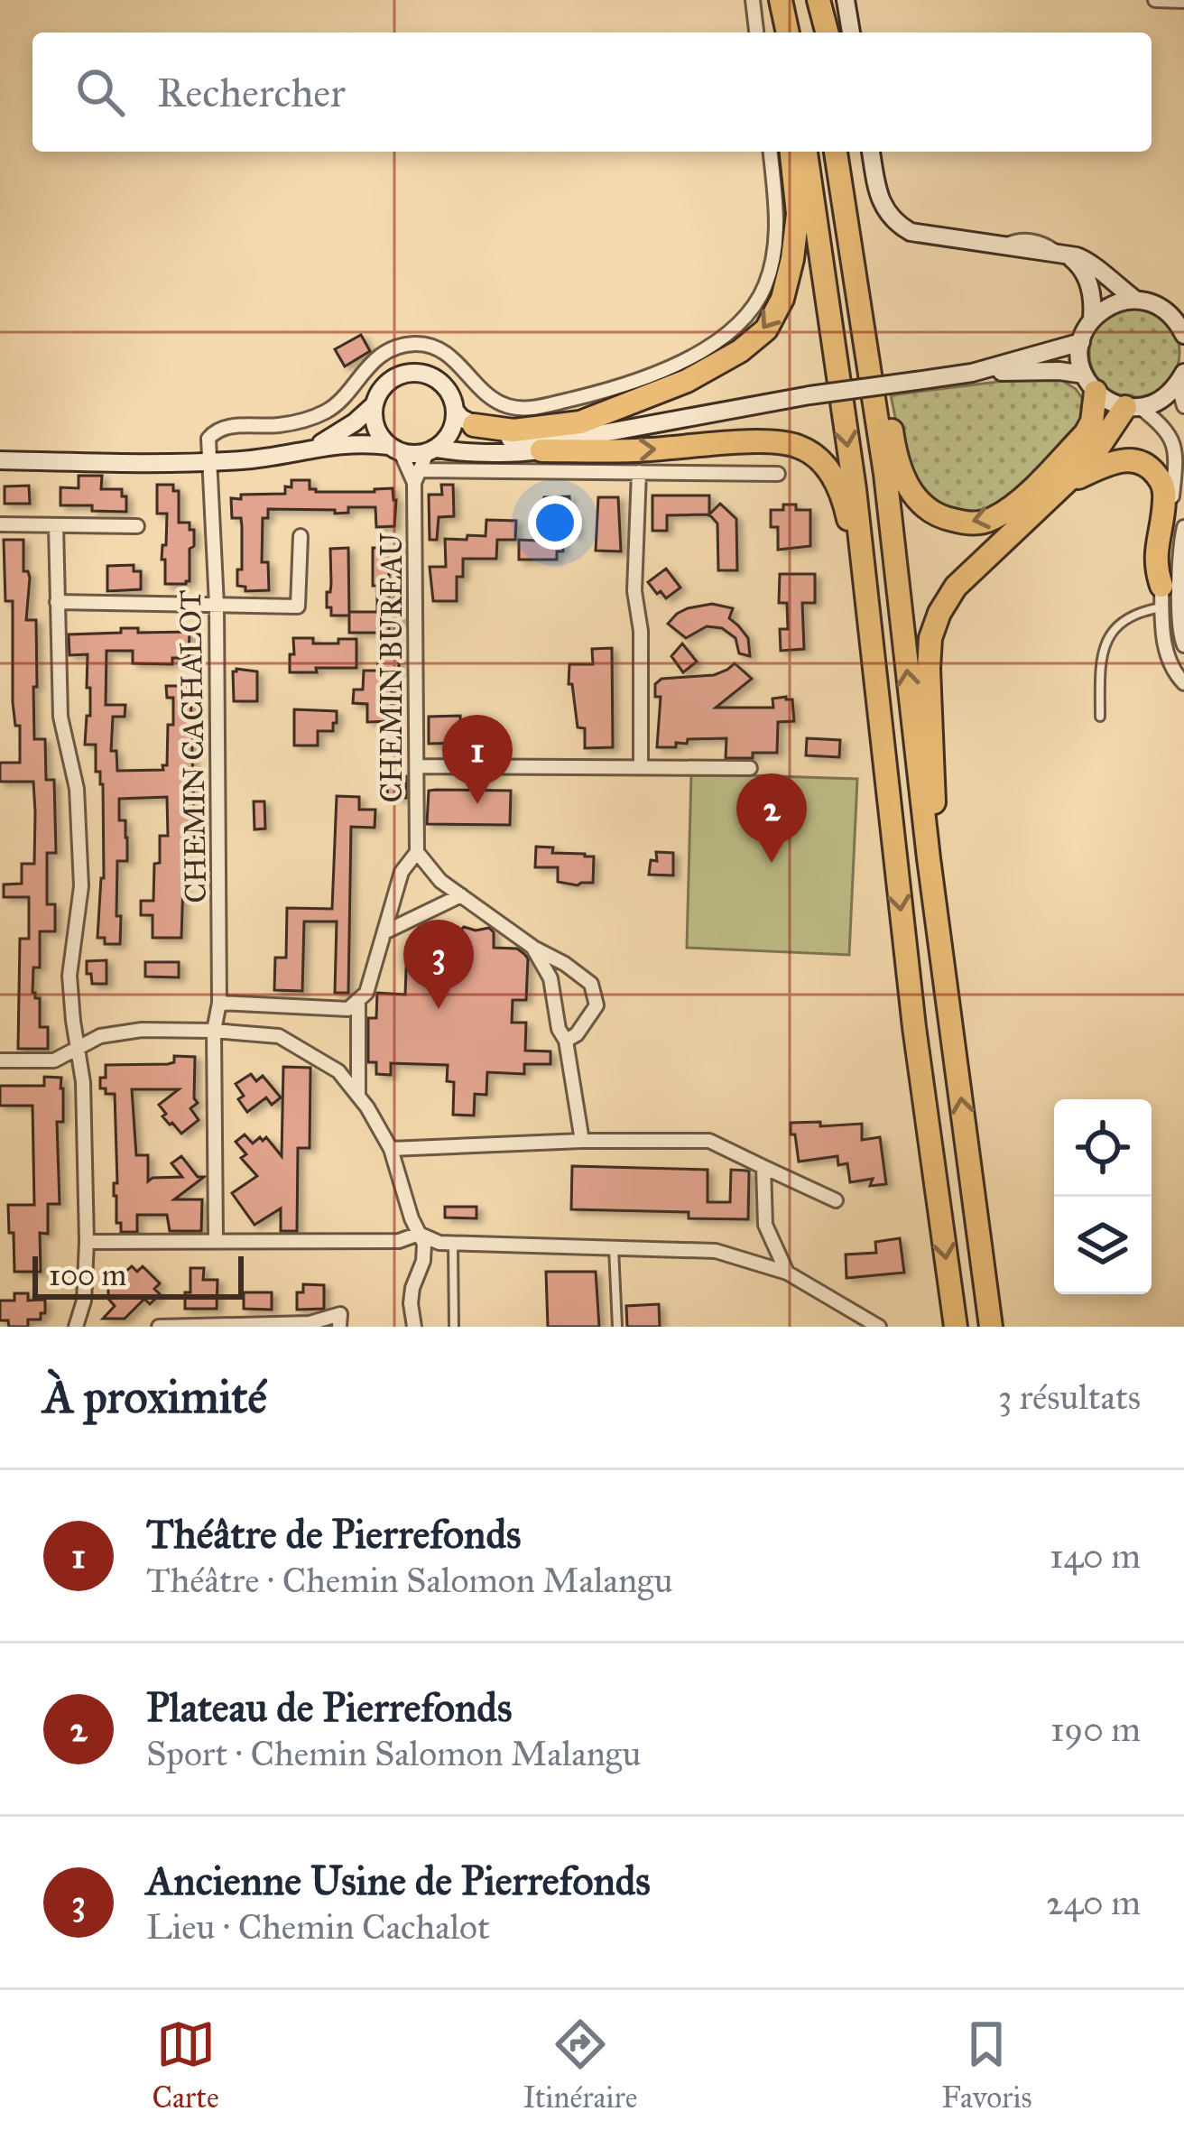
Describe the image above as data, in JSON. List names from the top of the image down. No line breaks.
{"streets":{"street":["CHEMIN BUREAU","CHEMIN CACHALOT"]},"scale_bar":"100 m","page":{"search":"Rechercher","pins":["1","2","3"],"scale":"100 m","heading":["À proximité","3 résultats"],"list":[{"mark":"1","name":"Théâtre de Pierrefonds","note":"Théâtre · Chemin Salomon Malangu","value":"140 m"},{"mark":"2","name":"Plateau de Pierrefonds","note":"Sport · Chemin Salomon Malangu","value":"190 m"},{"mark":"3","name":"Ancienne Usine de Pierrefonds","note":"Lieu · Chemin Cachalot","value":"240 m"}],"nav":["Carte","Itinéraire","Favoris"]}}
